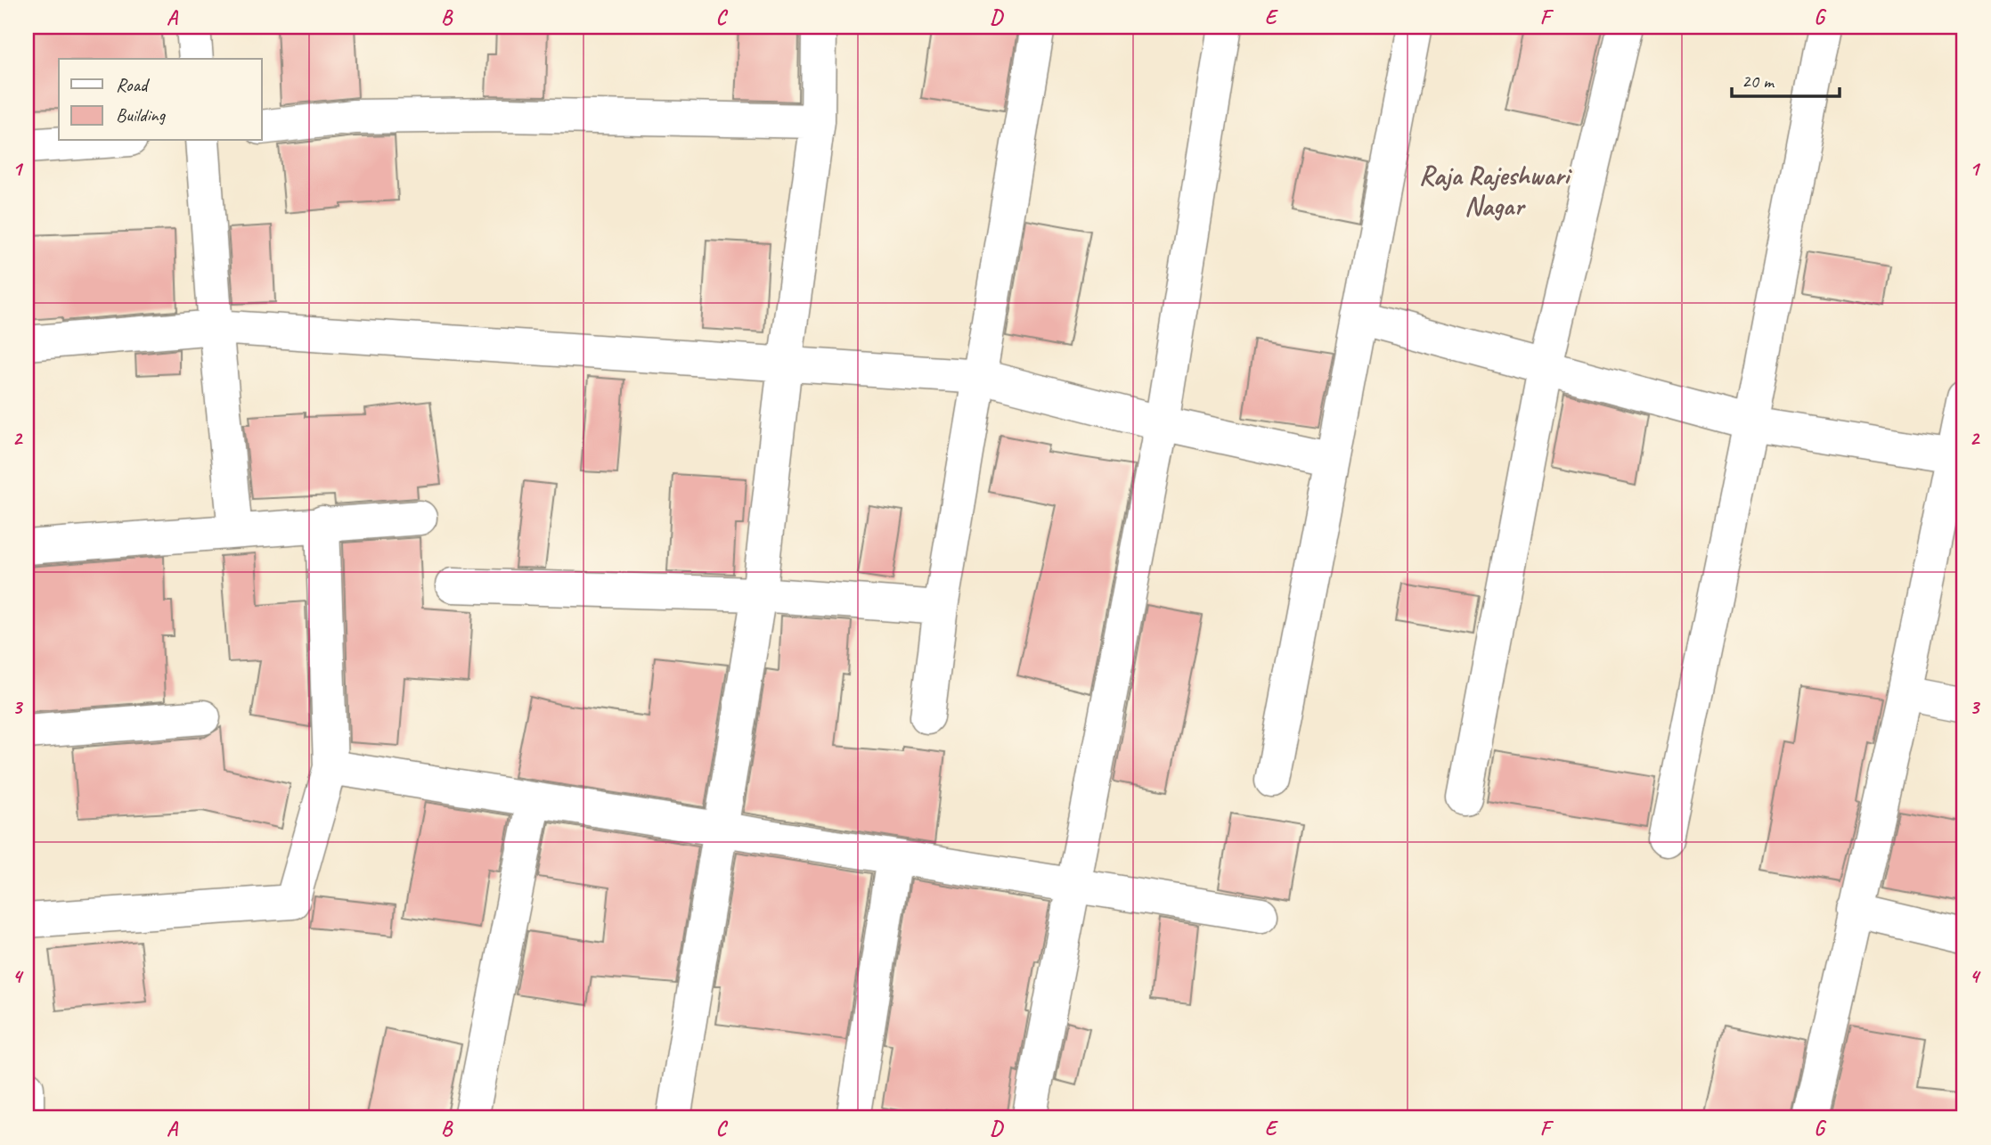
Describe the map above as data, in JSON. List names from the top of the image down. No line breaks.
{"districts":["Raja Rajeshwari Nagar"],"legend":["Road","Building"],"scale_bar":"20 m","grid":{"columns":["A","B","C","D","E","F","G"],"rows":["1","2","3","4"]}}
